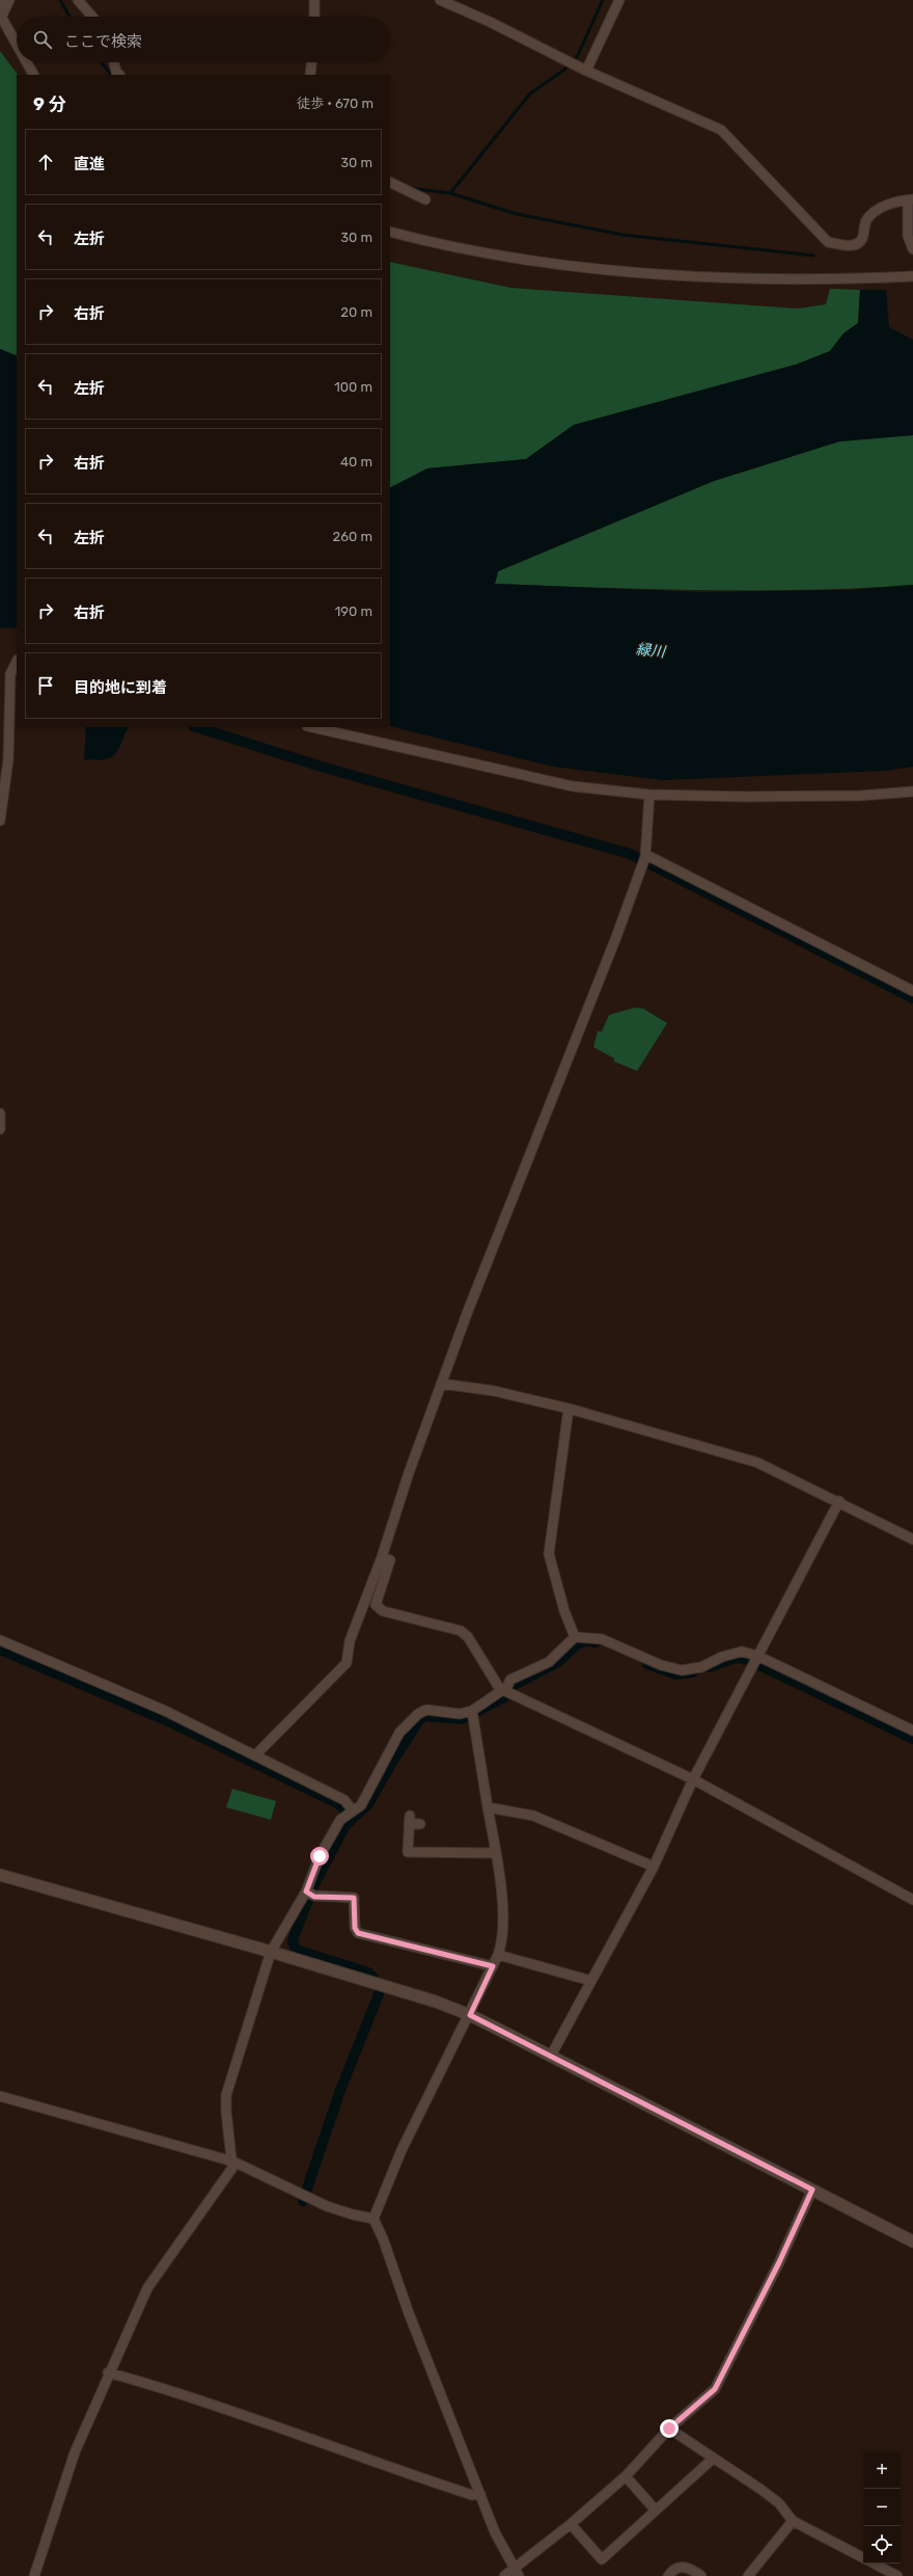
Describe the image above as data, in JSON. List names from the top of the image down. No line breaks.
{"water":["緑川"],"page":{"search":"ここで検索","heading":["9 分","徒歩 · 670 m"],"list":[["直進","30 m"],["左折","30 m"],["右折","20 m"],["左折","100 m"],["右折","40 m"],["左折","260 m"],["右折","190 m"],"目的地に到着"],"map_buttons":["+","−"]}}
